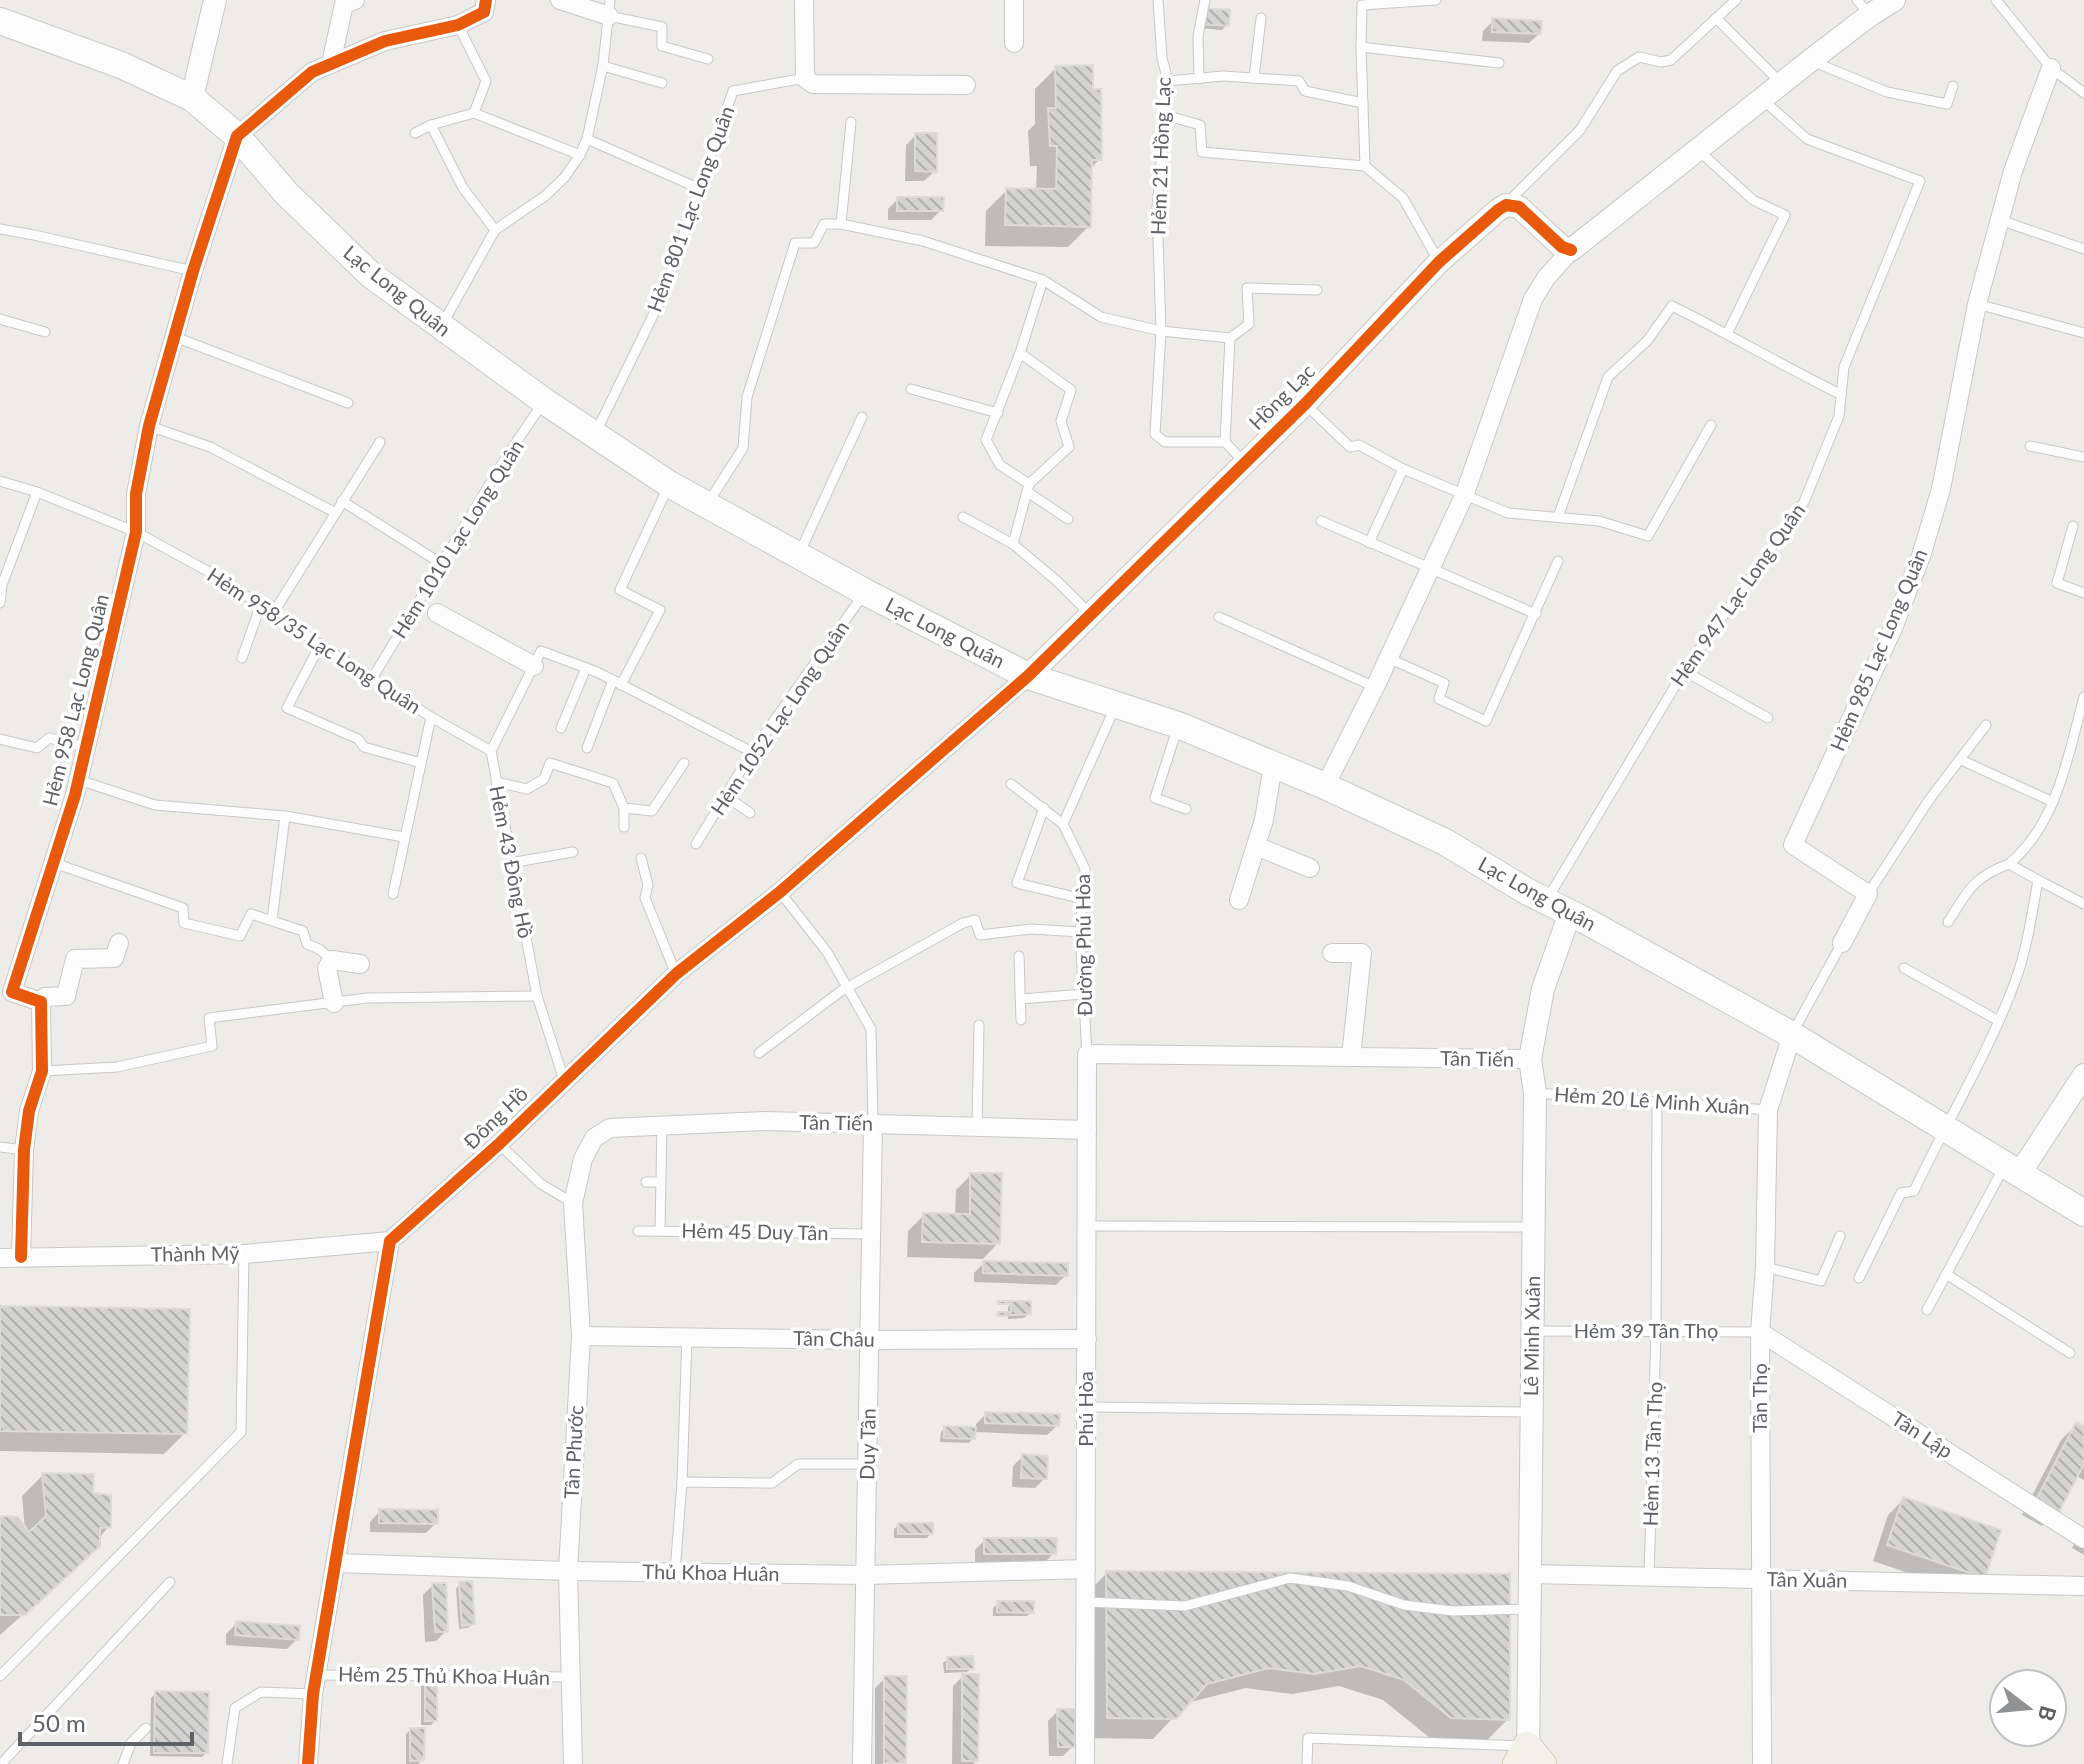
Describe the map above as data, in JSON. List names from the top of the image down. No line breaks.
{"streets":{"main road":["Lạc Long Quân"],"street":["Hồng Lạc","Hẻm 985 Lạc Long Quân","Hẻm 958 Lạc Long Quân","Tân Tiến","Đông Hồ","Thành Mỹ","Lê Minh Xuân","Tân Châu","Tân Thọ","Phú Hòa","Tân Lập","Duy Tân","Tân Phước","Thủ Khoa Huân","Tân Xuân"],"lane":["Hẻm 21 Hồng Lạc","Hẻm 801 Lạc Long Quân","Hẻm 1010 Lạc Long Quân","Hẻm 947 Lạc Long Quân","Hẻm 958/35 Lạc Long Quân","Hẻm 1052 Lạc Long Quân","Hẻm 43 Đông Hồ","Đường Phú Hòa","Hẻm 20 Lê Minh Xuân","Hẻm 45 Duy Tân","Hẻm 39 Tân Thọ","Hẻm 13 Tân Thọ","Hẻm 25 Thủ Khoa Huân"]},"crossings":[["Hẻm 801 Lạc Long Quân","Lạc Long Quân"],["Lạc Long Quân","Hồng Lạc"],["Lạc Long Quân","Hẻm 1010 Lạc Long Quân"],["Lạc Long Quân","Hẻm 947 Lạc Long Quân"],["Lạc Long Quân","Hẻm 958 Lạc Long Quân"],["Lạc Long Quân","Hẻm 1052 Lạc Long Quân"],["Lạc Long Quân","Đông Hồ"],["Lạc Long Quân","Lê Minh Xuân"],["Lạc Long Quân","Tân Thọ"],["Hồng Lạc","Đông Hồ"],["Hẻm 1010 Lạc Long Quân","Hẻm 958/35 Lạc Long Quân"],["Hẻm 958/35 Lạc Long Quân","Hẻm 958 Lạc Long Quân"],["Hẻm 958/35 Lạc Long Quân","Hẻm 43 Đông Hồ"],["Hẻm 43 Đông Hồ","Đông Hồ"],["Đường Phú Hòa","Tân Tiến"],["Đường Phú Hòa","Phú Hòa"],["Tân Tiến","Lê Minh Xuân"],["Tân Tiến","Phú Hòa"],["Tân Tiến","Duy Tân"],["Tân Tiến","Tân Phước"],["Hẻm 20 Lê Minh Xuân","Lê Minh Xuân"],["Hẻm 20 Lê Minh Xuân","Tân Thọ"],["Hẻm 20 Lê Minh Xuân","Hẻm 13 Tân Thọ"],["Đông Hồ","Thành Mỹ"],["Hẻm 45 Duy Tân","Duy Tân"],["Hẻm 39 Tân Thọ","Lê Minh Xuân"],["Hẻm 39 Tân Thọ","Tân Thọ"],["Hẻm 39 Tân Thọ","Tân Lập"],["Hẻm 39 Tân Thọ","Hẻm 13 Tân Thọ"],["Lê Minh Xuân","Tân Xuân"],["Tân Châu","Phú Hòa"],["Tân Châu","Duy Tân"],["Tân Châu","Tân Phước"],["Tân Thọ","Tân Lập"],["Tân Thọ","Tân Xuân"],["Phú Hòa","Thủ Khoa Huân"],["Duy Tân","Thủ Khoa Huân"],["Tân Phước","Thủ Khoa Huân"],["Tân Phước","Hẻm 25 Thủ Khoa Huân"],["Hẻm 13 Tân Thọ","Tân Xuân"]],"scale_bar":"50 m","north":"right"}
